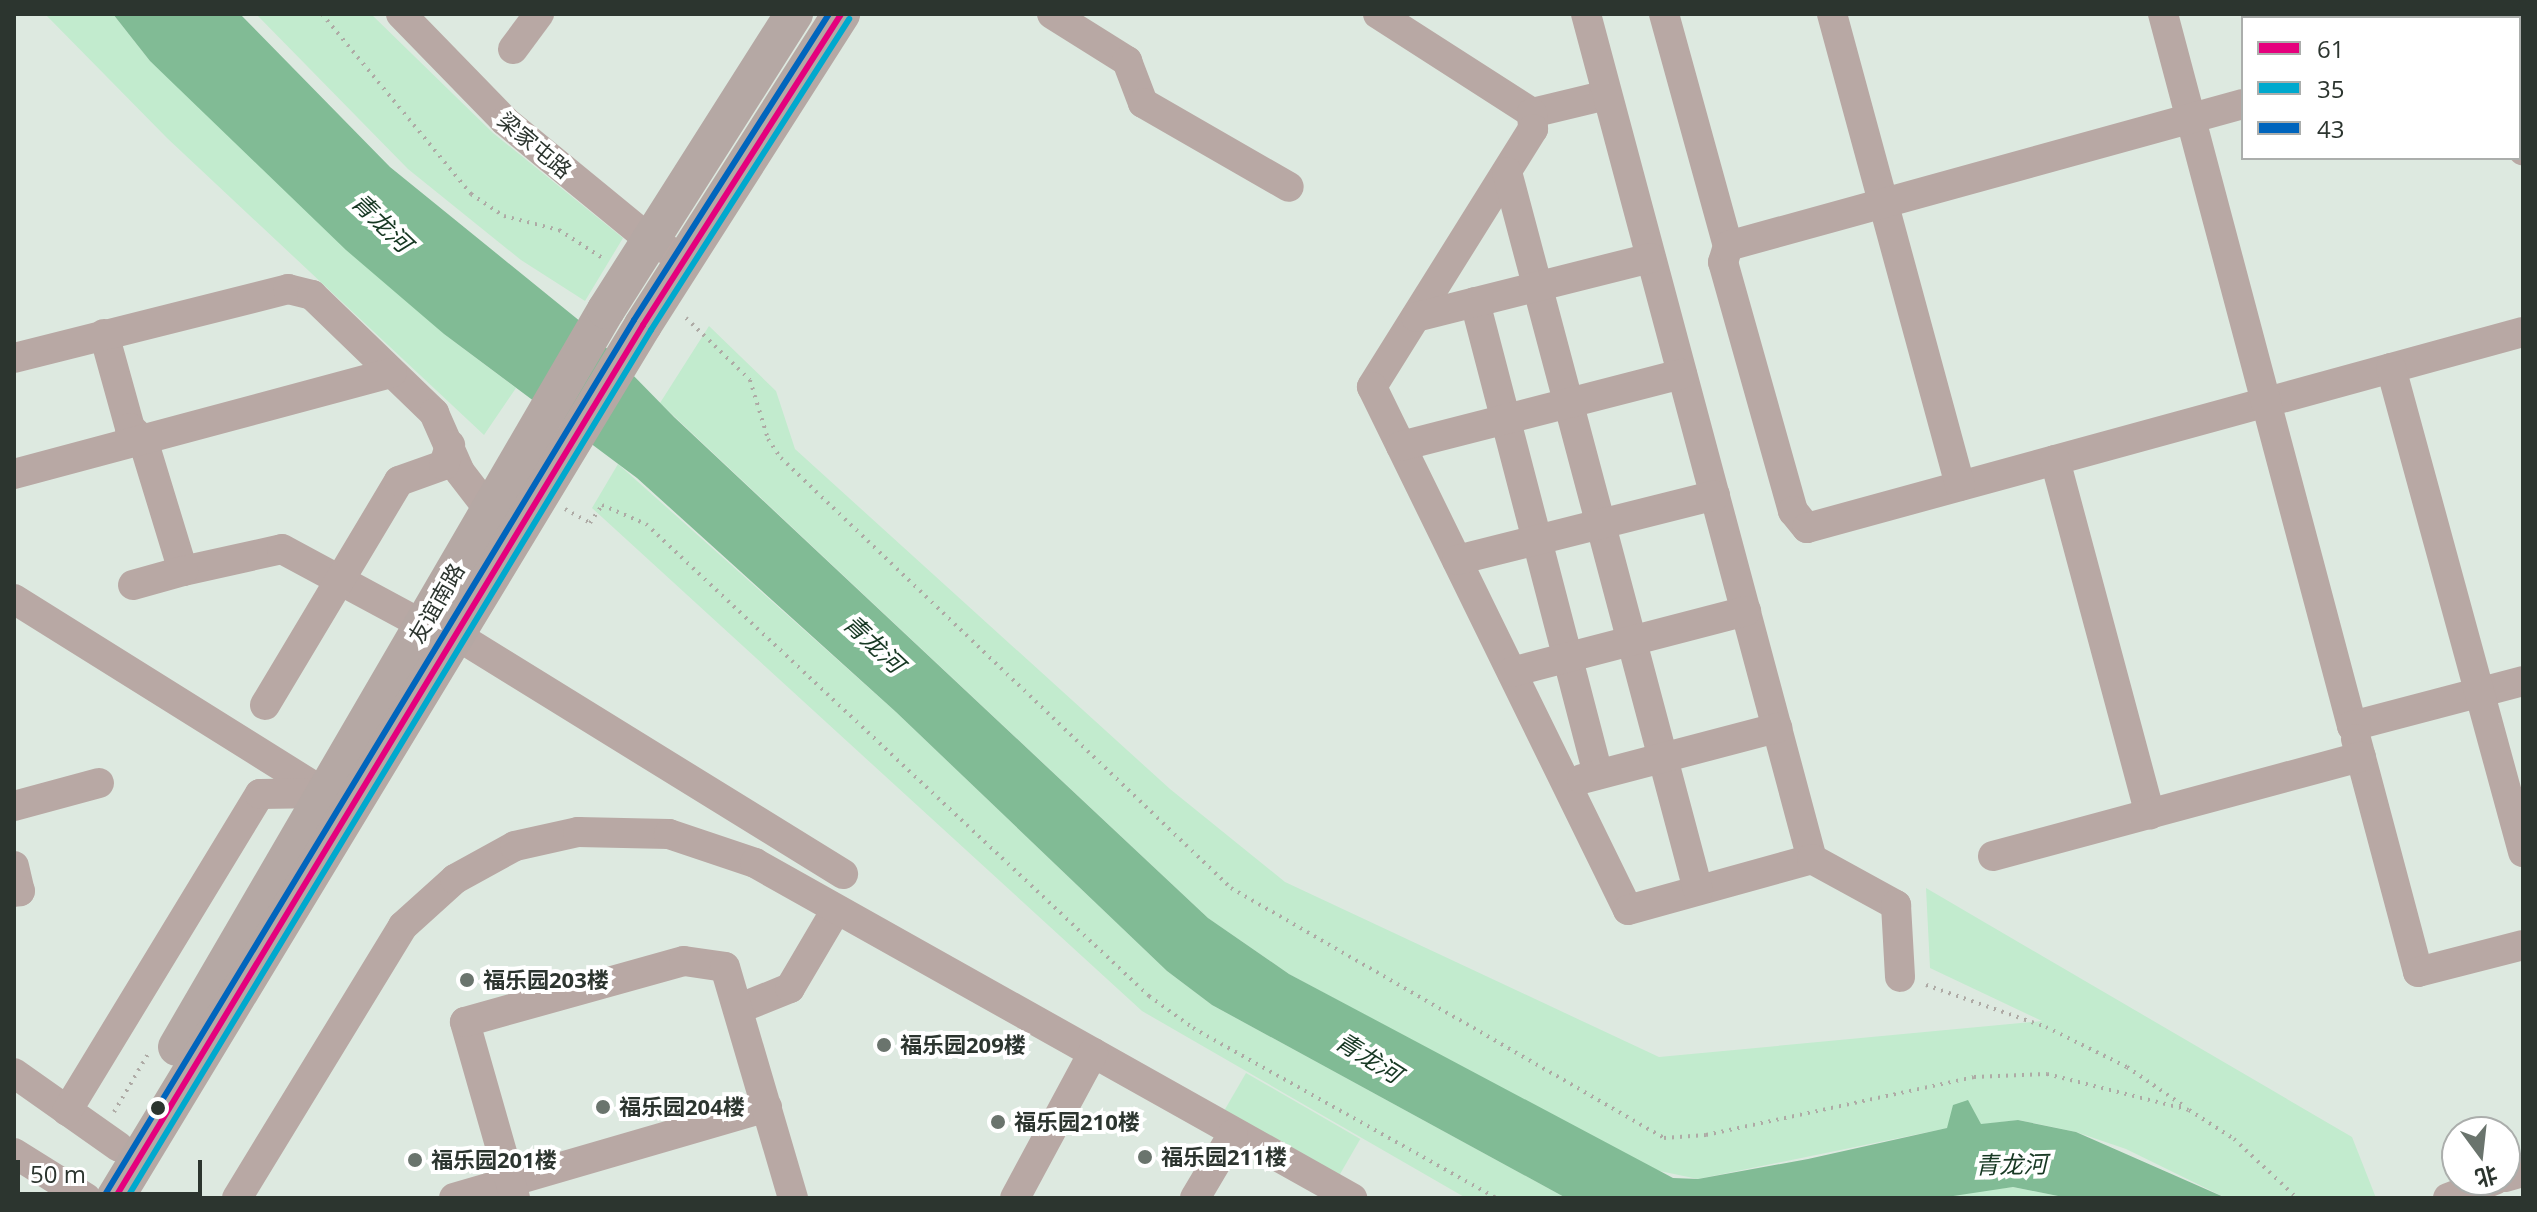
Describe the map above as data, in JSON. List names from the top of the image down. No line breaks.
{"streets":{"main road":["友谊南路"],"street":["梁家屯路"]},"crossings":[["梁家屯路","友谊南路"]],"water":["青龙河"],"places":["福乐园203楼","福乐园209楼","福乐园204楼","福乐园210楼","福乐园211楼","福乐园201楼"],"lines":["transit line 61","transit line 43","transit line 35"],"legend":["61","35","43"],"scale_bar":"50 m","north":"bottom"}
